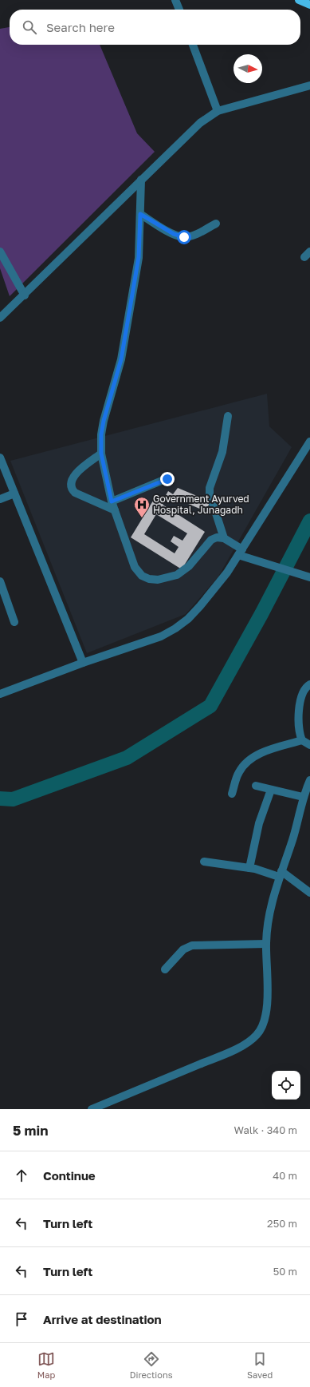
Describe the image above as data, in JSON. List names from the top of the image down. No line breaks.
{"places":{"hospital":["Government Ayurved Hospital, Junagadh"]},"north":"right","page":{"search":"Search here","heading":["5 min","Walk · 340 m"],"list":[["Continue","40 m"],["Turn left","250 m"],["Turn left","50 m"],"Arrive at destination"],"nav":["Map","Directions","Saved"]}}
